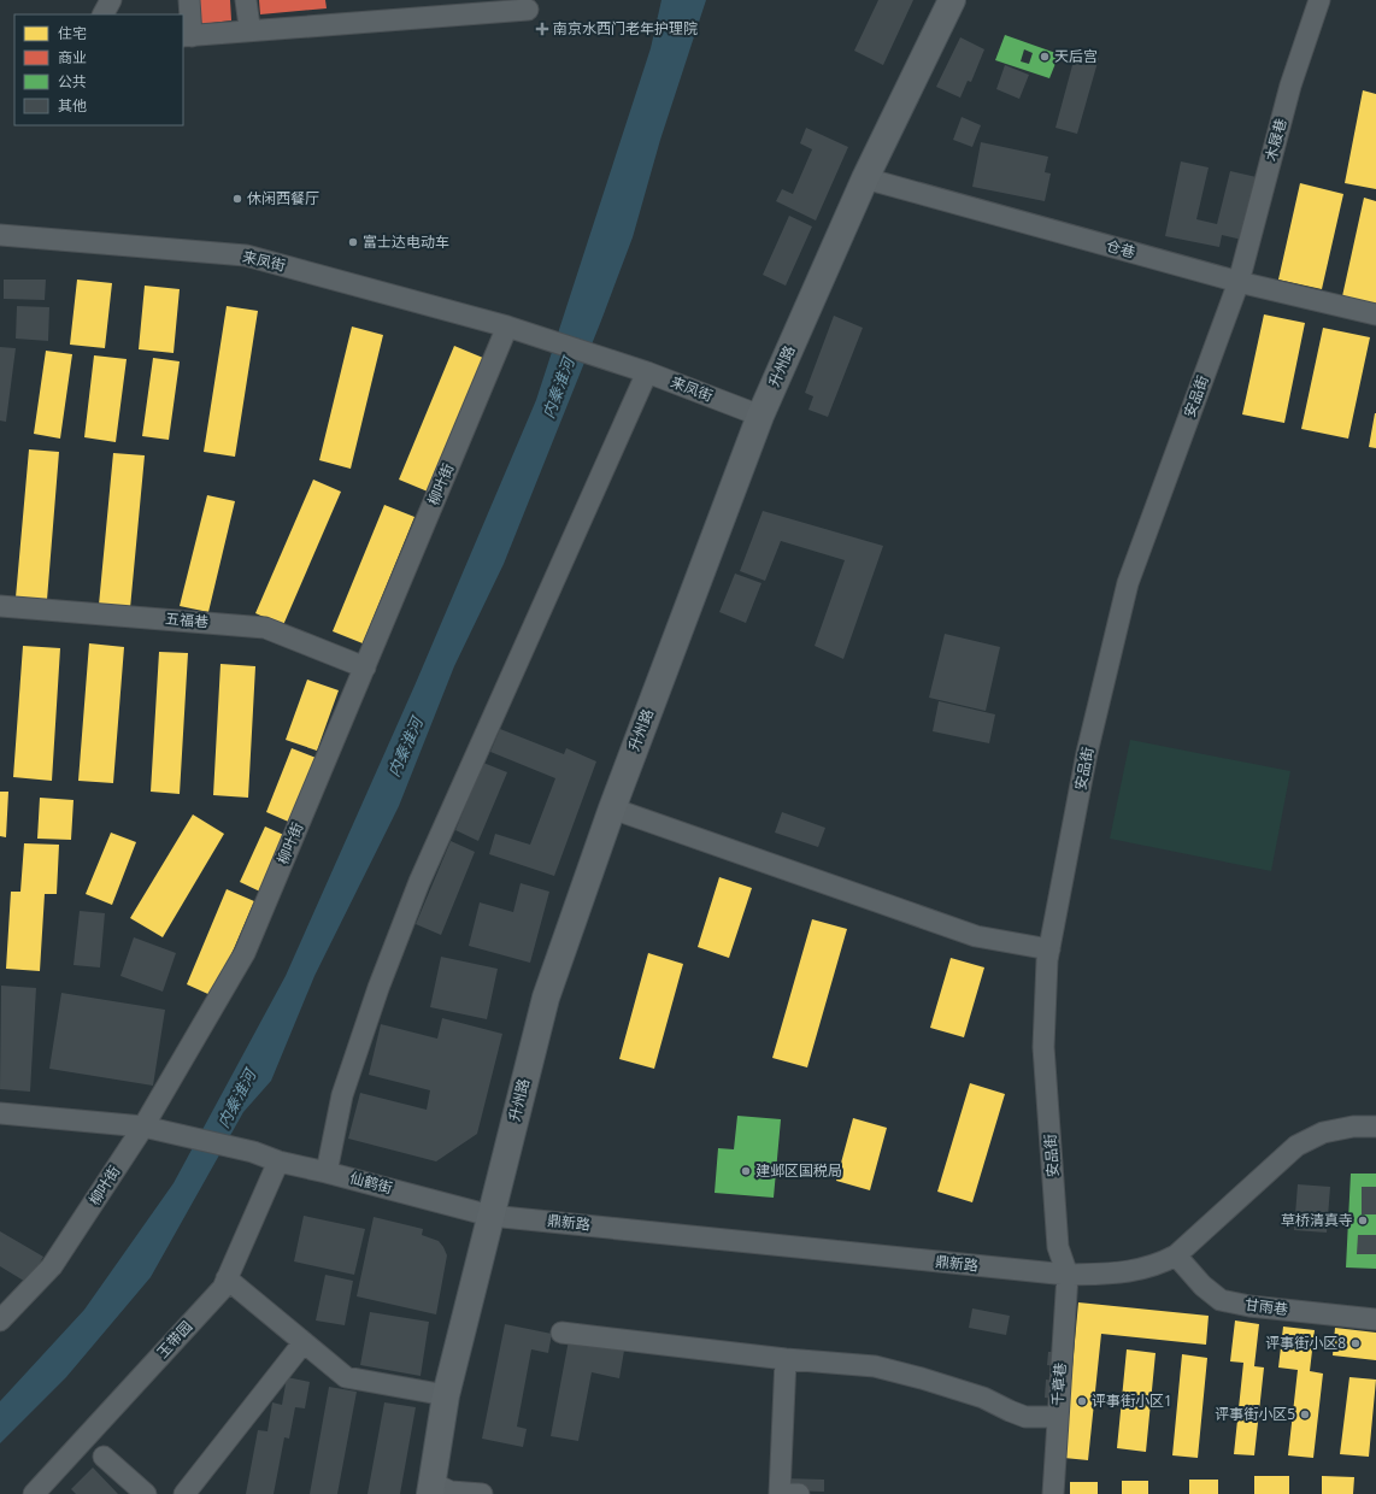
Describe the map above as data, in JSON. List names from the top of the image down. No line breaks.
{"streets":{"main road":["升州路"],"street":["木屐巷","仓巷","来凤街","安品街","柳叶街","五福巷","仙鹤街","鼎新路","甘雨巷","玉带园","千章巷"]},"crossings":[["木屐巷","仓巷"],["木屐巷","安品街"],["仓巷","升州路"],["仓巷","安品街"],["来凤街","升州路"],["来凤街","柳叶街"],["升州路","仙鹤街"],["升州路","鼎新路"],["安品街","鼎新路"],["安品街","千章巷"],["柳叶街","五福巷"],["柳叶街","仙鹤街"],["仙鹤街","鼎新路"],["仙鹤街","玉带园"],["鼎新路","甘雨巷"],["鼎新路","千章巷"]],"water":["内秦淮河"],"places":{"health":["南京水西门老年护理院"],"other":["天后宫","休闲西餐厅","富士达电动车","建邺区国税局","草桥清真寺","评事街小区8","评事街小区1","评事街小区5"]},"legend":["住宅","商业","公共","其他"]}
